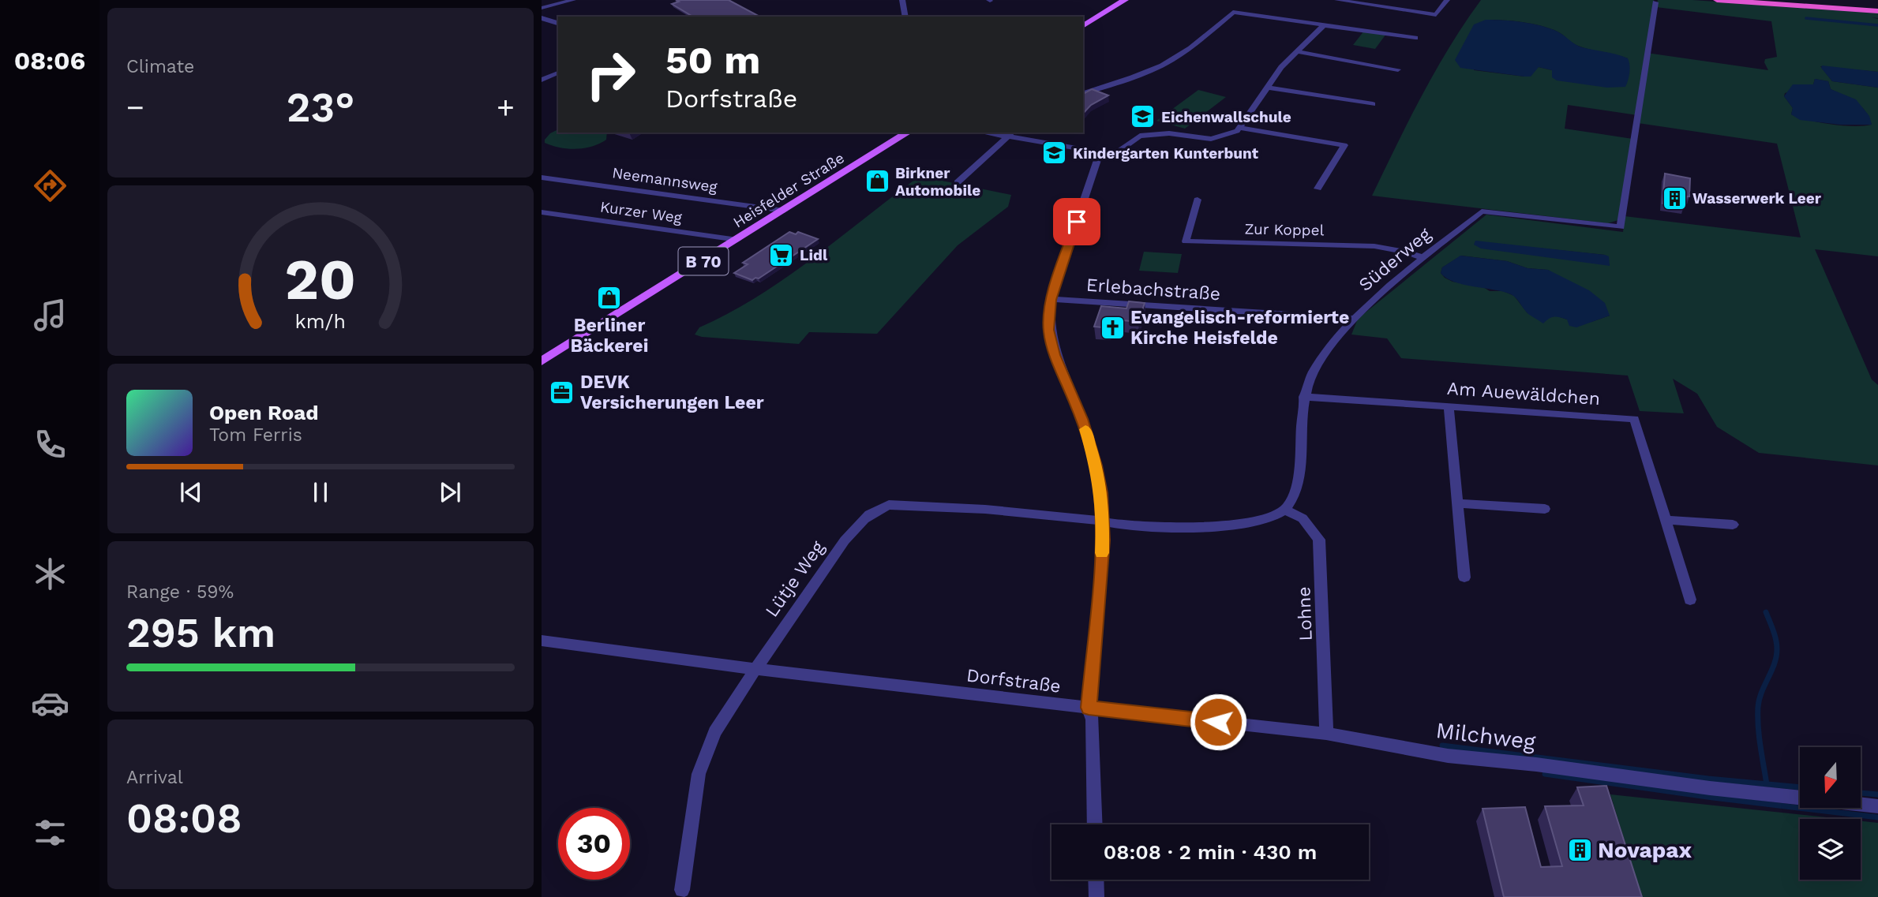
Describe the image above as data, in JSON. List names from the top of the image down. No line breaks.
{"streets":{"main road":["Heisfelder Straße","B 70"],"street":["Neemannsweg","Kurzer Weg","Zur Koppel","Süderweg","Erlebachstraße","Am Auewäldchen","Lütje Weg","Lohne","Dorfstraße","Milchweg"]},"crossings":[["Neemannsweg","Heisfelder Straße"],["Heisfelder Straße","Kurzer Weg"],["Zur Koppel","Süderweg"],["Süderweg","Erlebachstraße"],["Süderweg","Am Auewäldchen"],["Süderweg","Lohne"],["Lütje Weg","Dorfstraße"],["Lohne","Milchweg"],["Dorfstraße","Milchweg"]],"places":{"school or university":["Eichenwallschule","Kindergarten Kunterbunt"],"shop":["Birkner Automobile","Berliner Bäckerei"],"building":["Wasserwerk Leer","Novapax"],"supermarket":["Lidl"],"church":["Evangelisch-reformierte Kirche Heisfelde"],"office":["DEVK Versicherungen Leer"]},"north":"bottom","page":{"tabs":"08:06","tile":["Climate",["Range · 59%","295 km"],["Arrival","08:08"]],"turn":["50 m","Dorfstraße"],"heat":["−","23°","+"],"song":["Open Road","Tom Ferris"],"limit":"30","trip":"08:08 · 2 min · 430 m","gauge":["20","km/h"]}}
